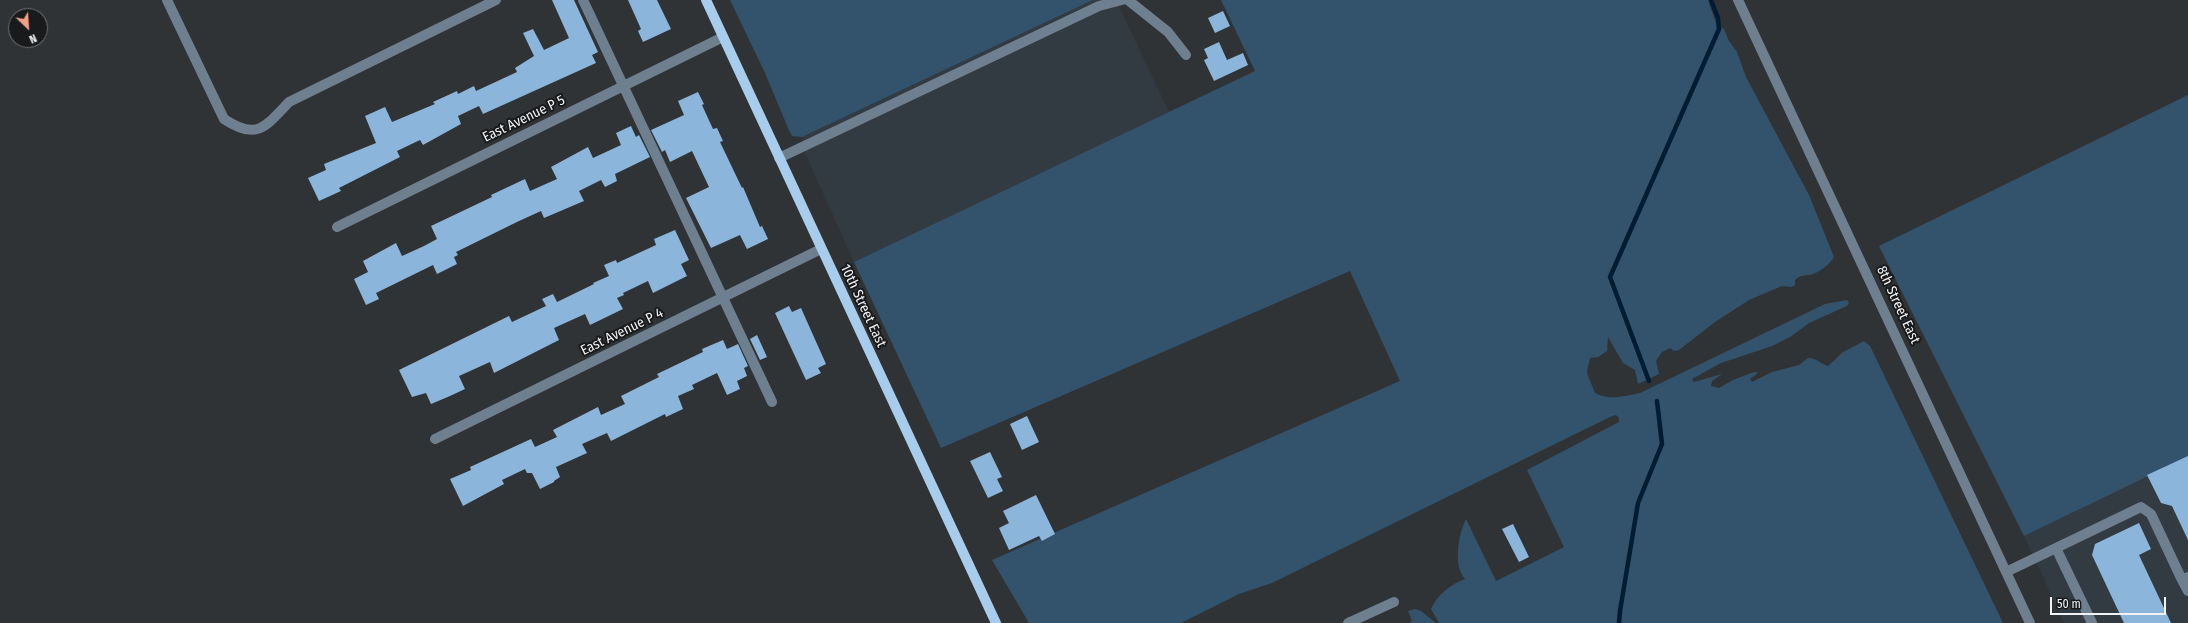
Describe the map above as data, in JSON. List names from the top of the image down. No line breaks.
{"streets":{"main road":["10th Street East"],"street":["East Avenue P 5","8th Street East","East Avenue P 4"]},"crossings":[["East Avenue P 5","10th Street East"],["10th Street East","East Avenue P 4"]],"scale_bar":"50 m","north":"bottom right"}
